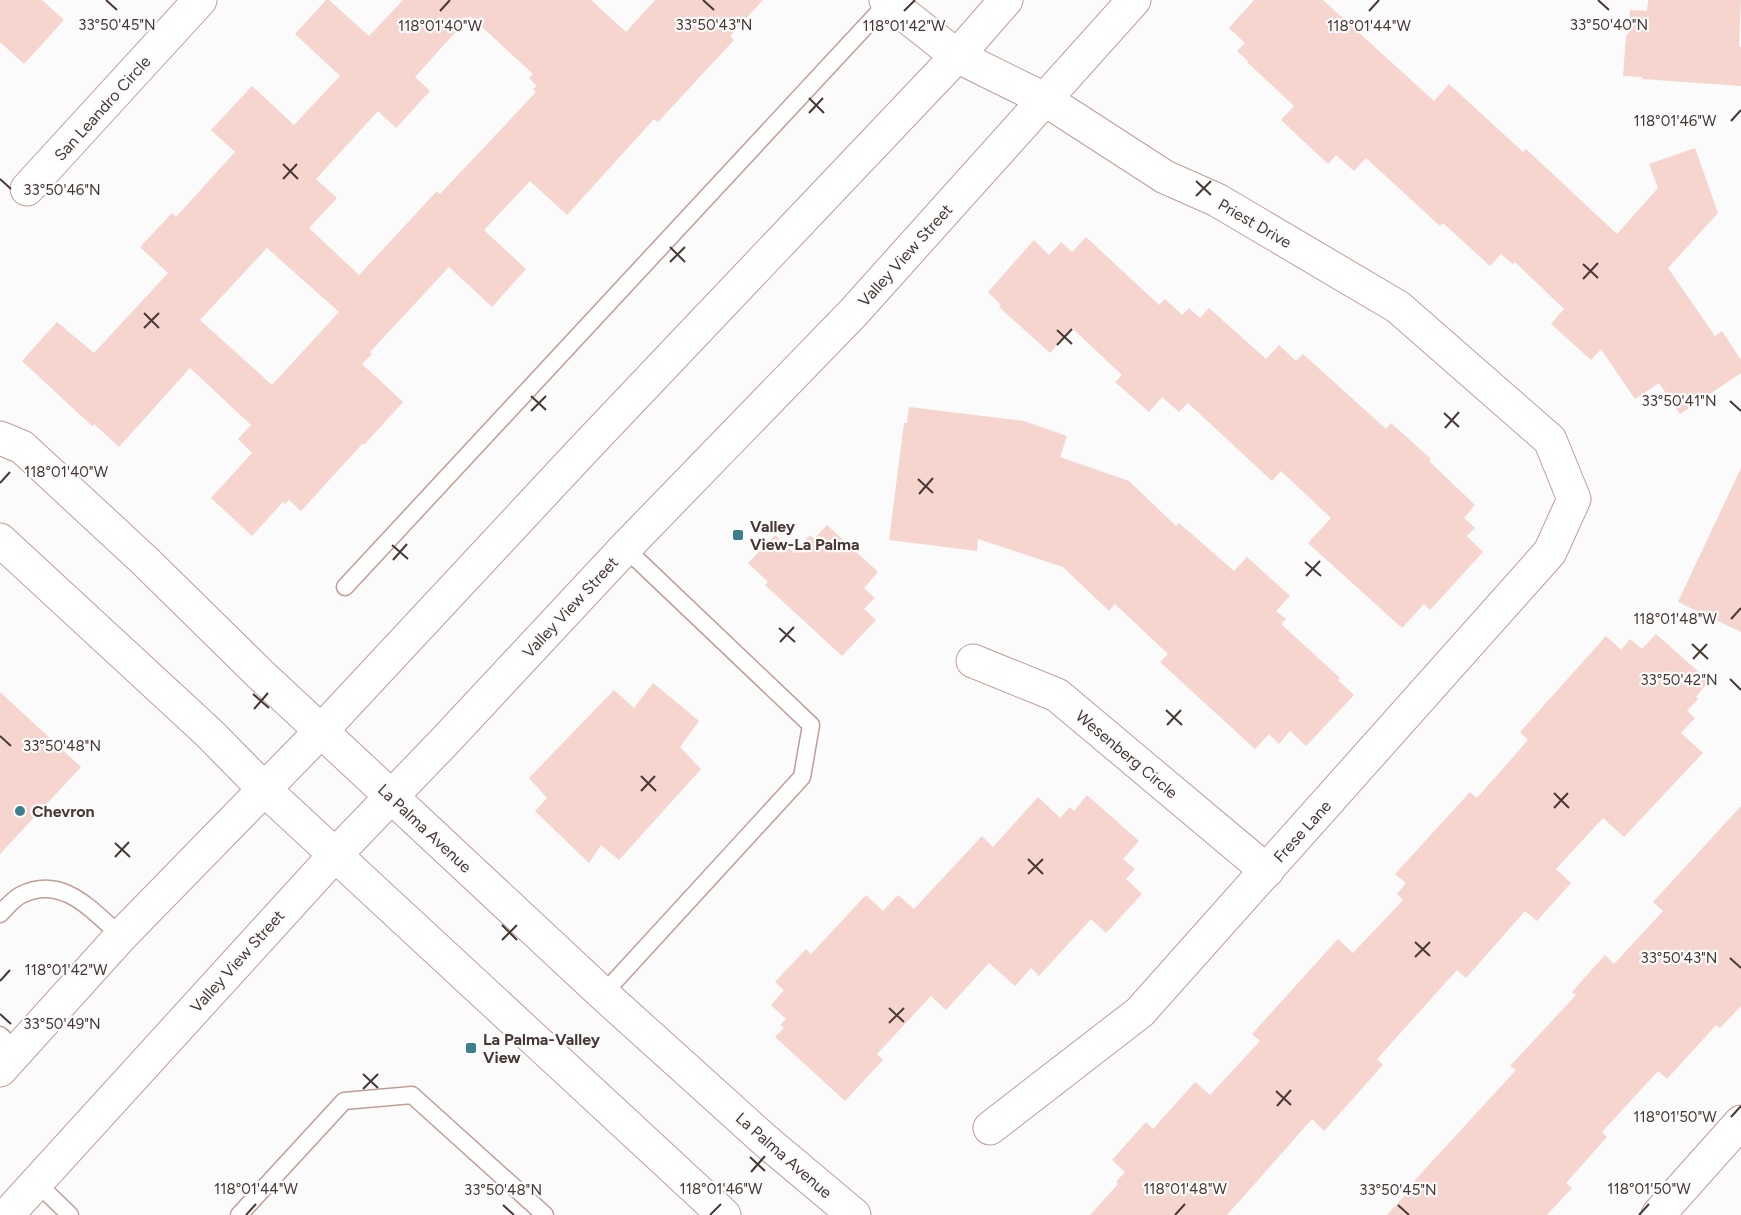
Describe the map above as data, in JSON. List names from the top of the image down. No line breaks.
{"streets":{"main road":["San Leandro Circle","Priest Drive","Valley View Street","Wesenberg Circle","La Palma Avenue","Frese Lane"]},"crossings":[["Priest Drive","Valley View Street"],["Priest Drive","Frese Lane"],["Valley View Street","La Palma Avenue"],["Wesenberg Circle","Frese Lane"]],"places":{"transit":["Valley View-La Palma","La Palma-Valley View"],"other":["Chevron"]},"coordinates":["33°50'45\"N","33°50'40\"N","33°50'43\"N","118°01'40\"W","118°01'42\"W","118°01'44\"W","118°01'46\"W","33°50'46\"N","33°50'41\"N","118°01'48\"W","33°50'42\"N","33°50'48\"N","33°50'49\"N","118°01'50\"W"]}
